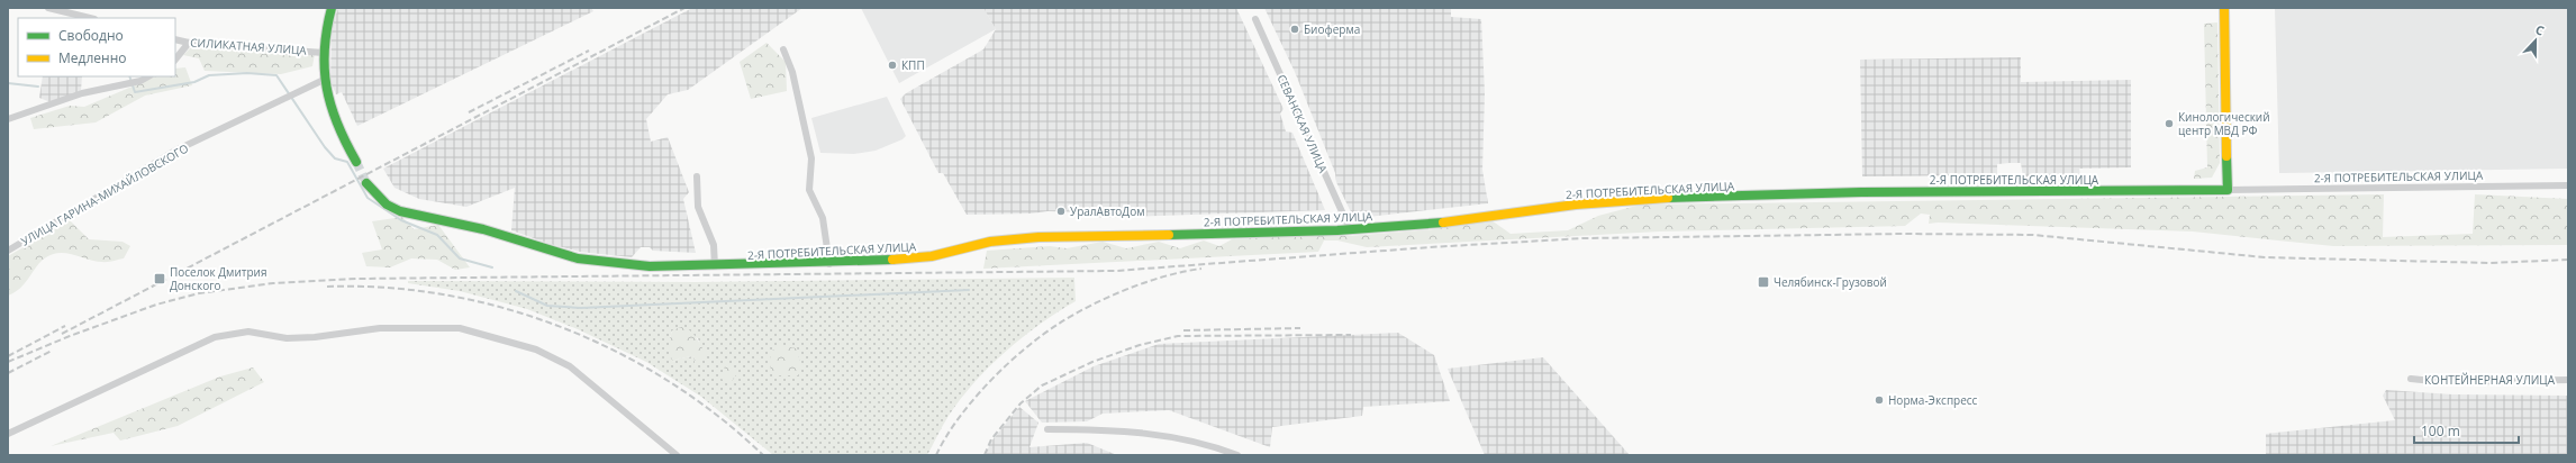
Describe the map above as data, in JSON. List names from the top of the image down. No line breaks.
{"streets":{"street":["СИЛИКАТНАЯ УЛИЦА","СЕВАНСКАЯ УЛИЦА","2-Я ПОТРЕБИТЕЛЬСКАЯ УЛИЦА","УЛИЦА ГАРИНА-МИХАЙЛОВСКОГО","КОНТЕЙНЕРНАЯ УЛИЦА"]},"crossings":[["СЕВАНСКАЯ УЛИЦА","2-Я ПОТРЕБИТЕЛЬСКАЯ УЛИЦА"]],"places":{"other":["Биоферма","КПП","Кинологический центр МВД РФ","УралАвтоДом","Норма-Экспресс"],"transit":["Поселок Дмитрия Донского","Челябинск-Грузовой"]},"legend":["Свободно","Медленно"],"scale_bar":"100 m","north":"top"}
